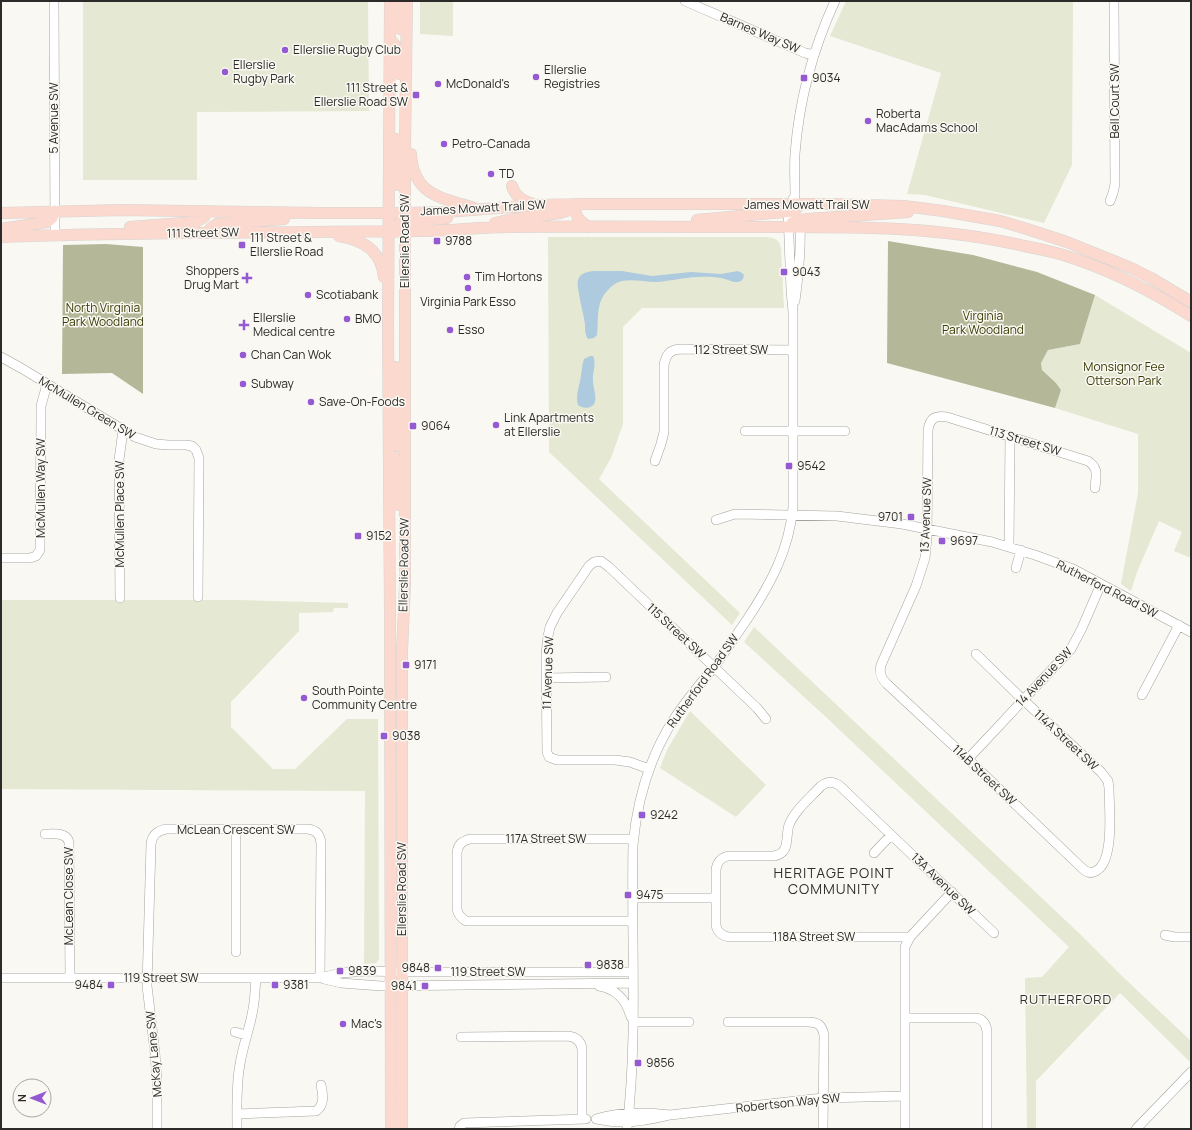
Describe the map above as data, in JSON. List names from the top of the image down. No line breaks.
{"streets":{"main road":["James Mowatt Trail SW","111 Street SW","Ellerslie Road SW"],"street":["Barnes Way SW","Bell Court SW","5 Avenue SW","112 Street SW","McMullen Green SW","113 Street SW","McMullen Way SW","McMullen Place SW","13 Avenue SW","Rutherford Road SW","115 Street SW","11 Avenue SW","14 Avenue SW","114A Street SW","114B Street SW","McLean Crescent SW","117A Street SW","13A Avenue SW","McLean Close SW","118A Street SW","119 Street SW","McKay Lane SW","Robertson Way SW"]},"crossings":[["5 Avenue SW","111 Street SW"],["James Mowatt Trail SW","111 Street SW"],["James Mowatt Trail SW","Ellerslie Road SW"],["James Mowatt Trail SW","Rutherford Road SW"],["111 Street SW","Ellerslie Road SW"],["Ellerslie Road SW","119 Street SW"],["112 Street SW","Rutherford Road SW"],["McMullen Green SW","McMullen Way SW"],["McMullen Green SW","McMullen Place SW"],["113 Street SW","13 Avenue SW"],["13 Avenue SW","Rutherford Road SW"],["13 Avenue SW","114B Street SW"],["Rutherford Road SW","115 Street SW"],["Rutherford Road SW","11 Avenue SW"],["Rutherford Road SW","14 Avenue SW"],["Rutherford Road SW","117A Street SW"],["Rutherford Road SW","119 Street SW"],["Rutherford Road SW","Robertson Way SW"],["115 Street SW","11 Avenue SW"],["14 Avenue SW","114A Street SW"],["14 Avenue SW","114B Street SW"],["114A Street SW","114B Street SW"],["McLean Crescent SW","119 Street SW"],["McLean Crescent SW","McKay Lane SW"],["13A Avenue SW","118A Street SW"],["McLean Close SW","119 Street SW"],["119 Street SW","McKay Lane SW"]],"districts":["HERITAGE POINT COMMUNITY","RUTHERFORD"],"parks":["North Virginia Park Woodland","Virginia Park Woodland","Monsignor Fee Otterson Park"],"places":{"other":["Ellerslie Rugby Club","Ellerslie Rugby Park","Ellerslie Registries","McDonald's","Roberta MacAdams School","Petro-Canada","TD","Tim Hortons","Virginia Park Esso","Scotiabank","BMO","Esso","Chan Can Wok","Subway","Save-On-Foods","Link Apartments at Ellerslie","South Pointe Community Centre","Mac's"],"transit":["9034","111 Street & Ellerslie Road SW","9788","111 Street & Ellerslie Road","9043","9064","9542","9701","9152","9697","9171","9038","9242","9475","9838","9848","9839","9484","9381","9841","9856"],"health":["Shoppers Drug Mart","Ellerslie Medical centre"]},"north":"left"}
